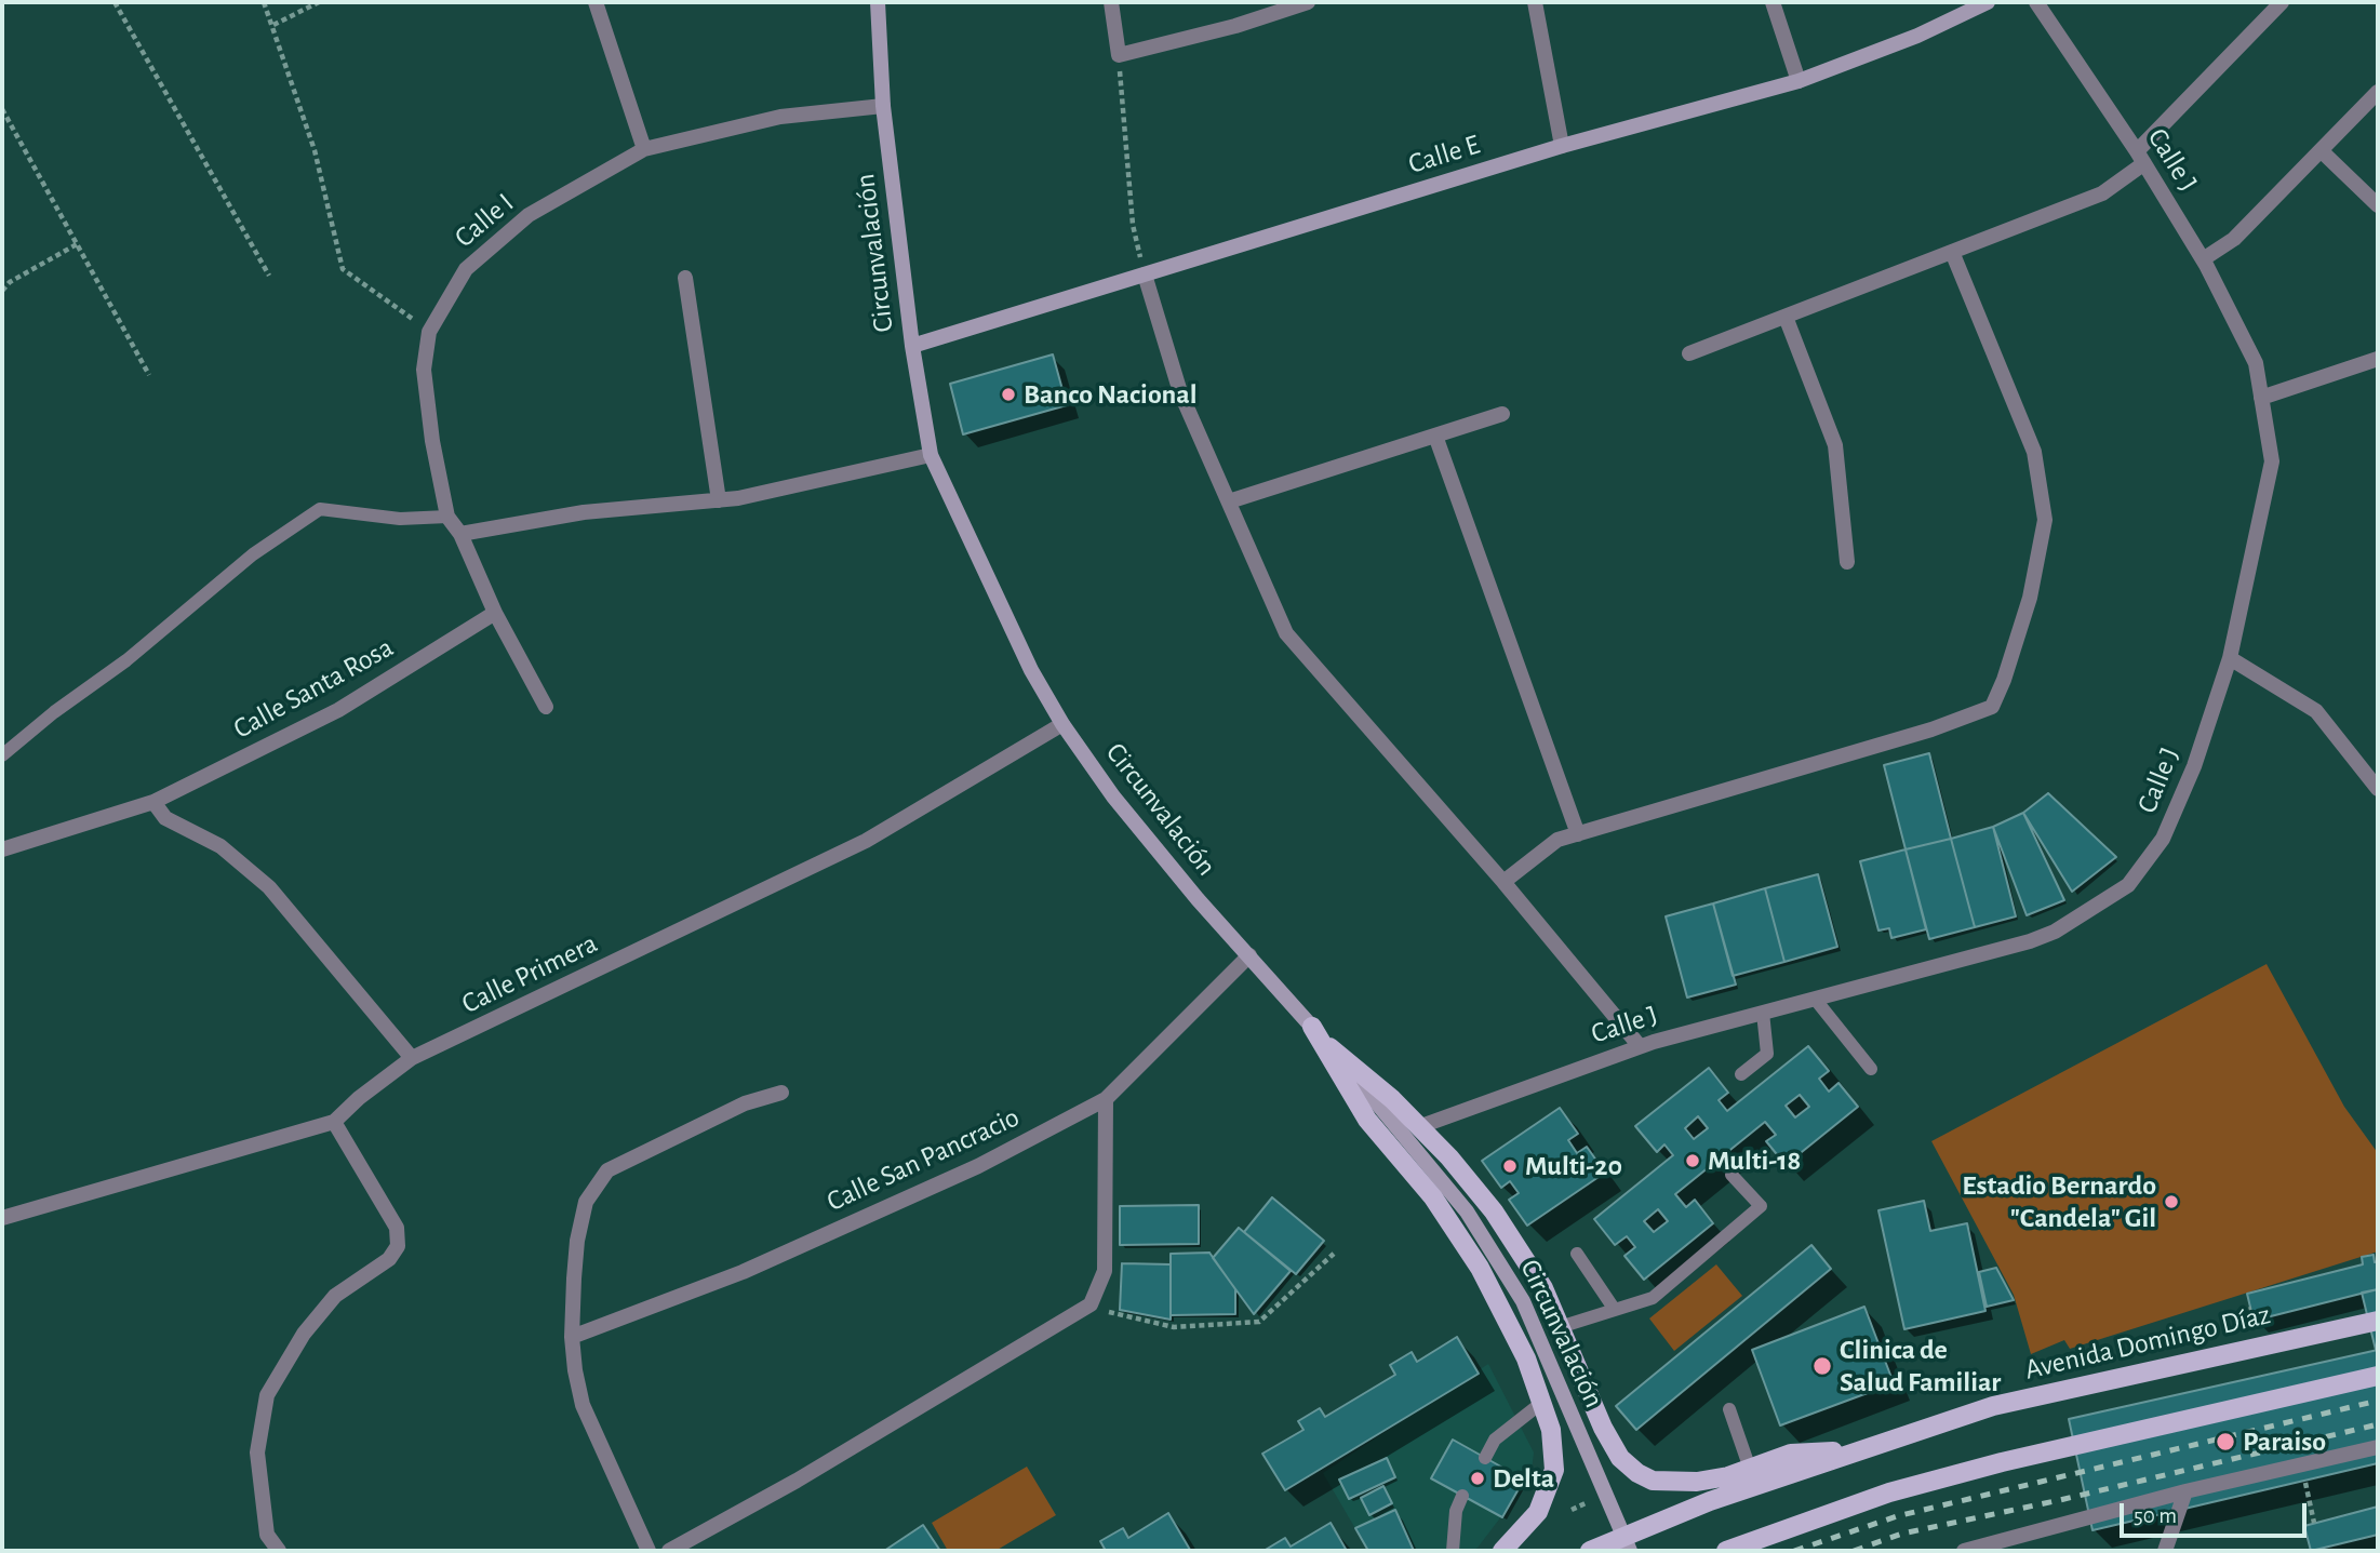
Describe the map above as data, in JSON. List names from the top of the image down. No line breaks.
{"streets":{"main road":["Calle E","Circunvalación","Avenida Domingo Díaz"],"street":["Calle J","Calle I","Calle Santa Rosa","Calle Primera","Calle San Pancracio"]},"crossings":[["Calle E","Circunvalación"],["Calle I","Circunvalación"],["Calle I","Calle Santa Rosa"],["Circunvalación","Calle Primera"],["Circunvalación","Calle San Pancracio"]],"places":["Banco Nacional","Multi-18","Multi-20","Estadio Bernardo \"Candela\" Gil","Clinica de Salud Familiar","Paraiso","Delta"],"scale_bar":"50 m"}
